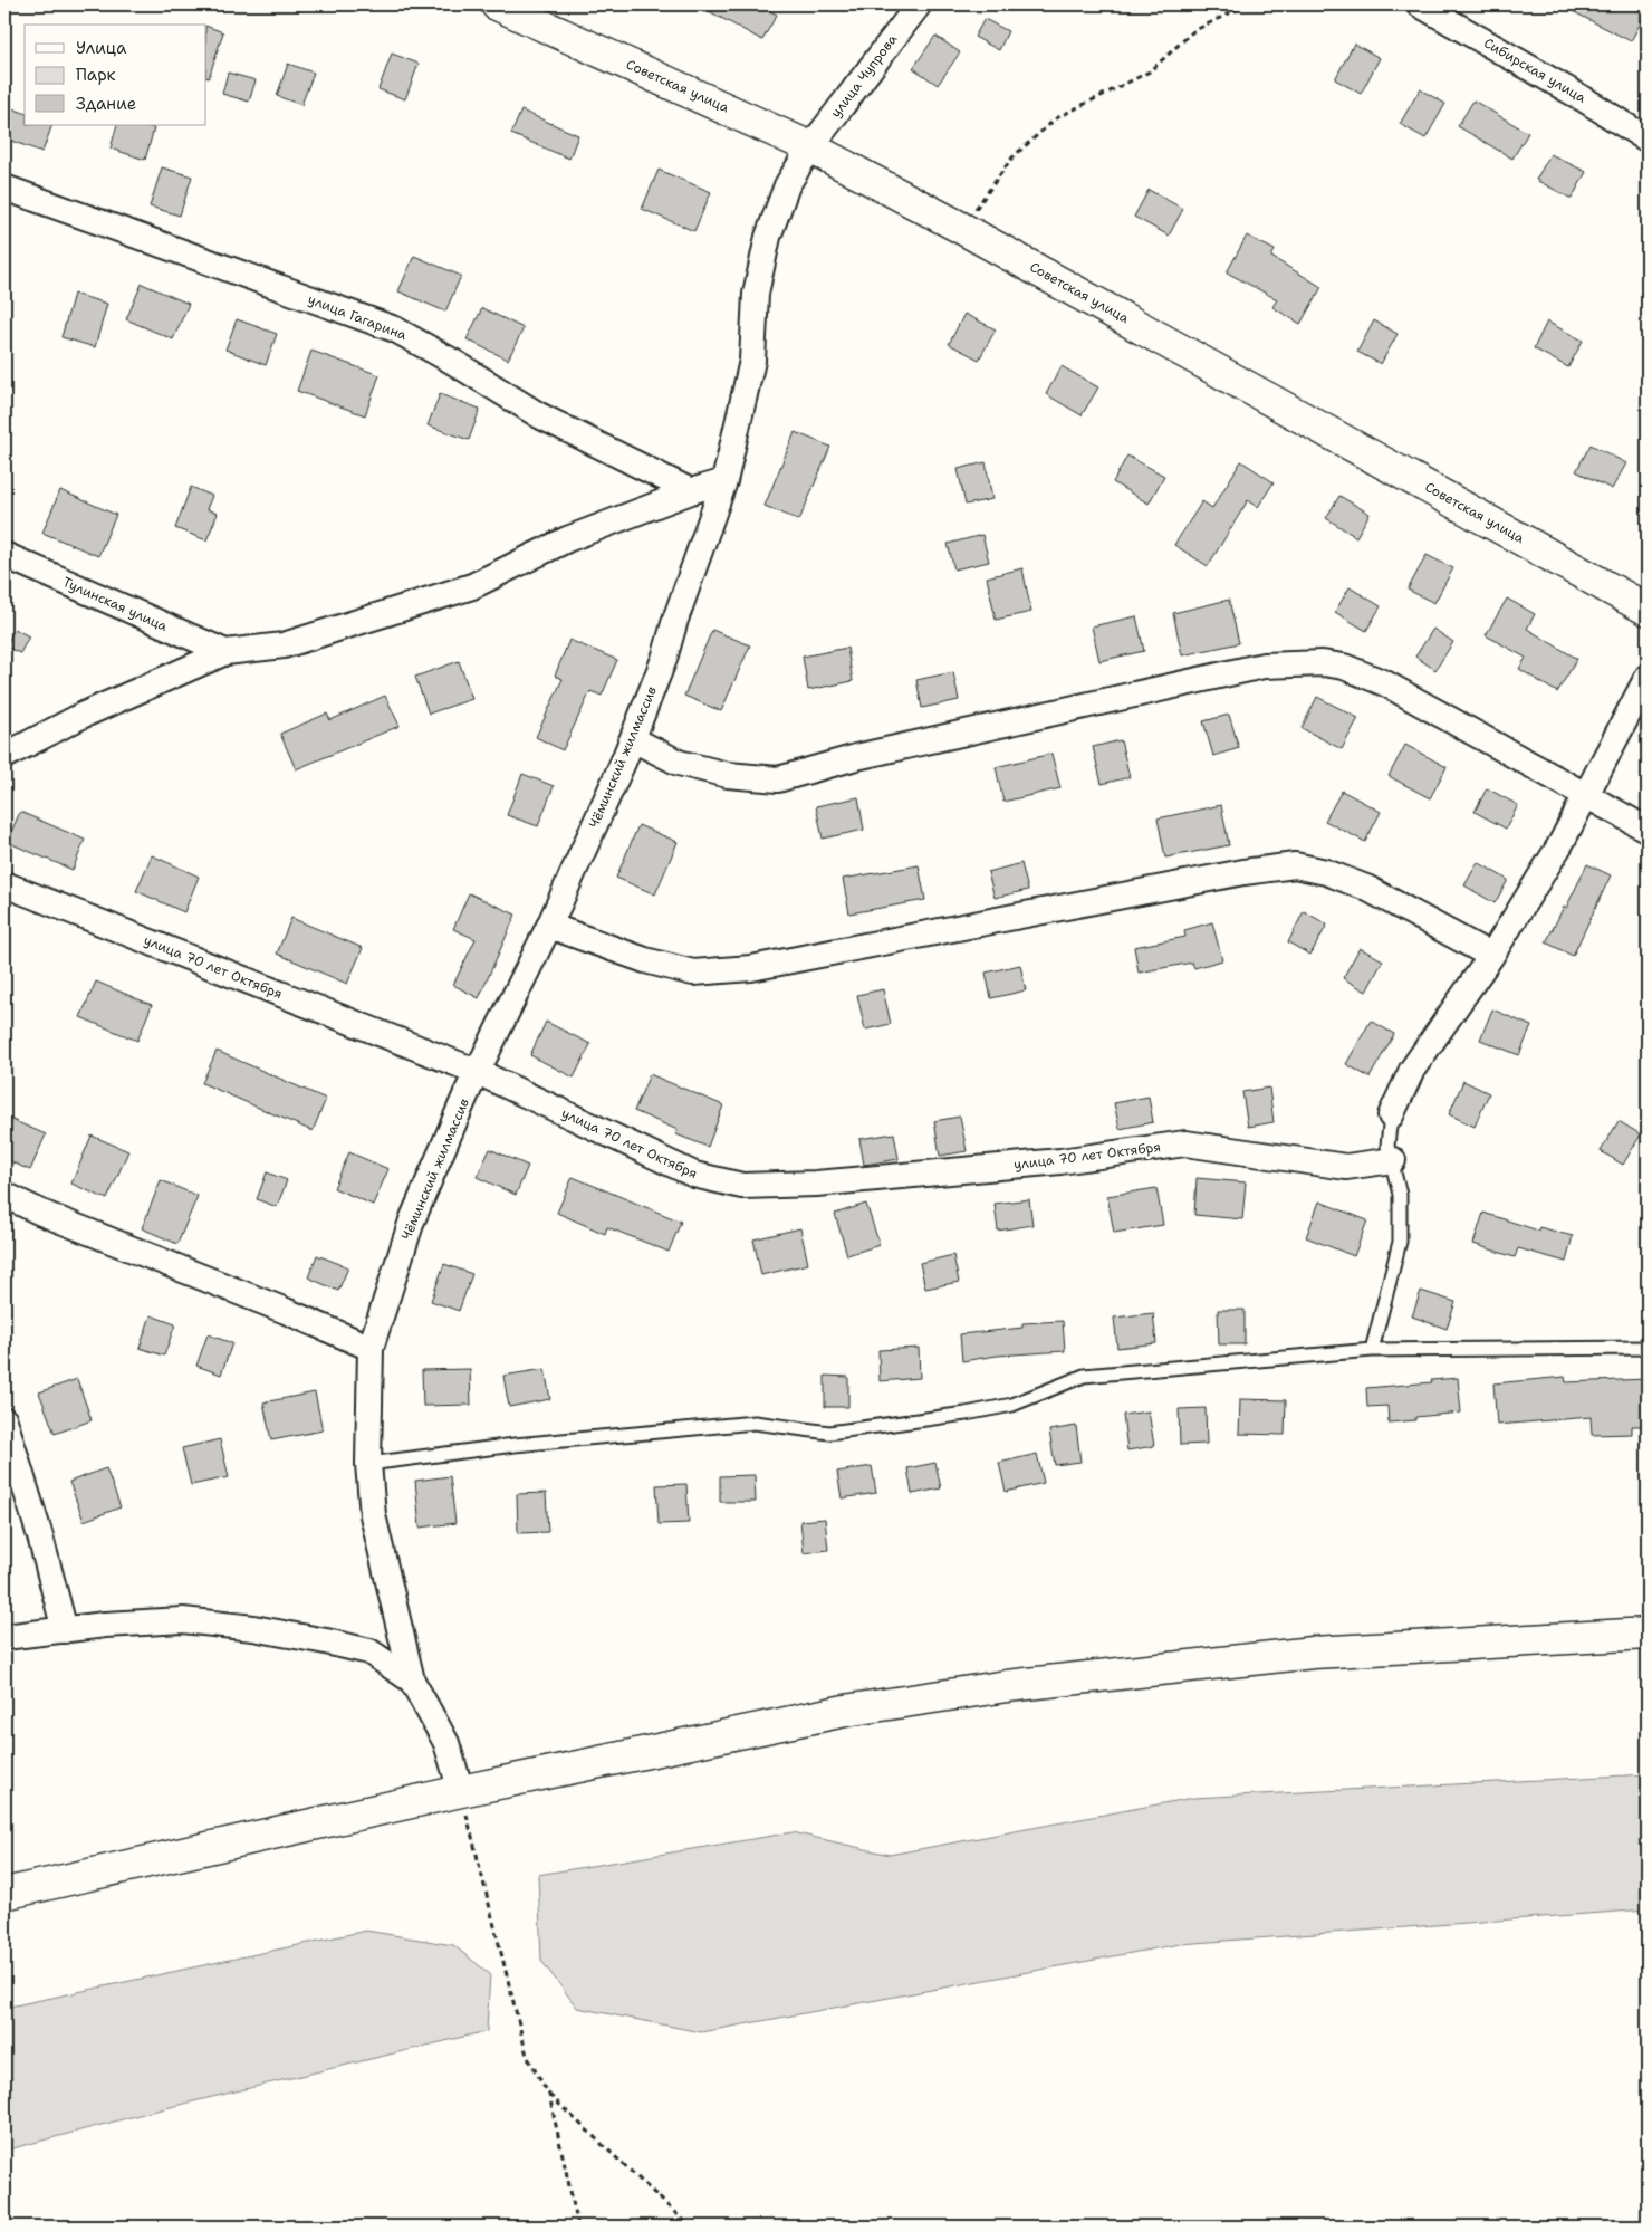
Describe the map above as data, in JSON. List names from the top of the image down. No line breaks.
{"streets":{"main road":["Советская улица"],"street":["Сибирская улица","улица Чупрова","улица Гагарина","Тулинская улица","Чёминский жилмассив","улица 70 лет Октября"]},"crossings":[["улица Чупрова","Советская улица"],["улица Чупрова","Чёминский жилмассив"],["Советская улица","Чёминский жилмассив"],["Чёминский жилмассив","улица 70 лет Октября"]],"legend":["Улица","Парк","Здание"]}
